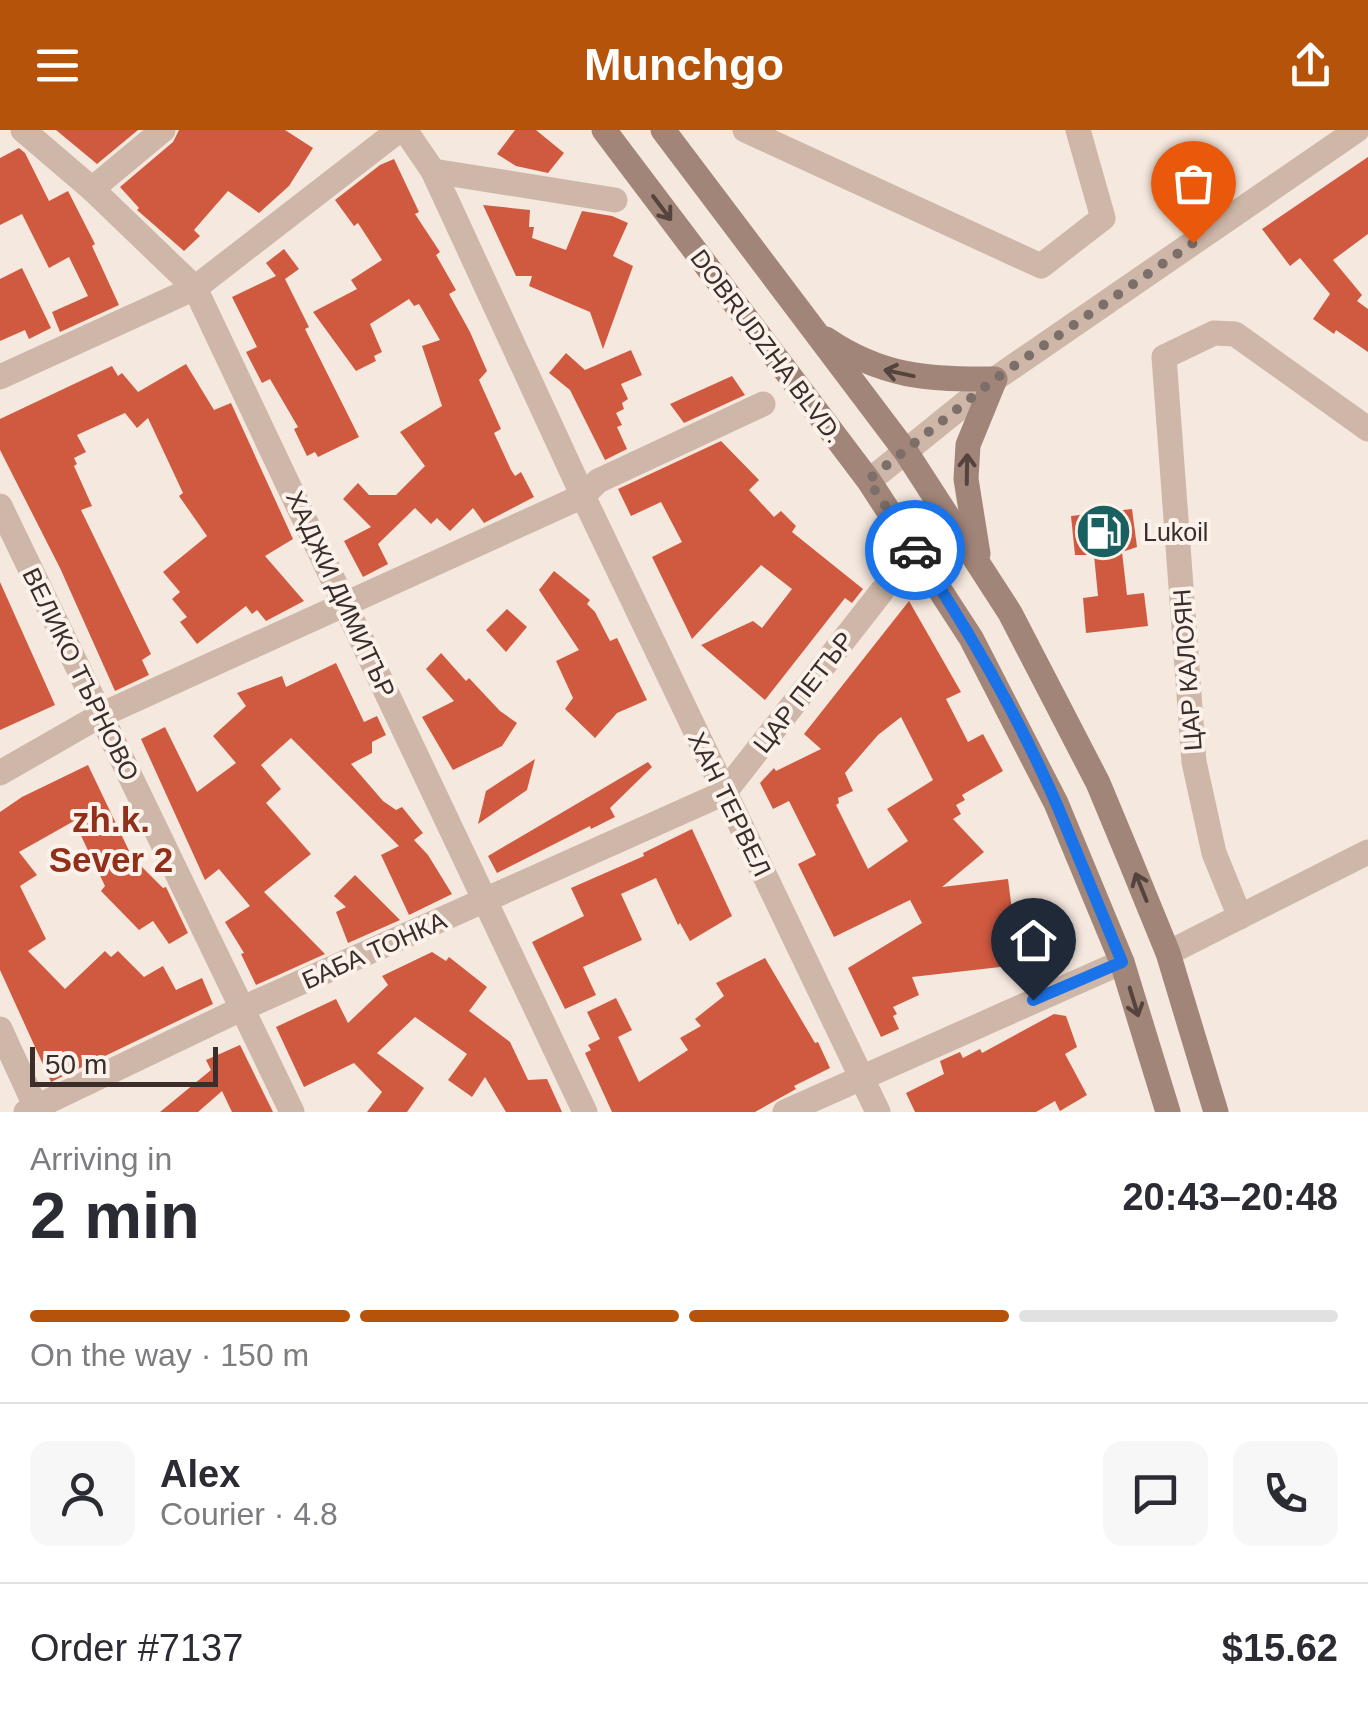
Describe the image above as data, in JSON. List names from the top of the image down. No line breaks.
{"streets":{"main road":["DOBRUDZHA BLVD."],"street":["ХАДЖИ ДИМИТЪР","ЦАР КАЛОЯН","ВЕЛИКО ТЪРНОВО","ЦАР ПЕТЪР","ХАН ТЕРВЕЛ","БАБА ТОНКА"]},"crossings":[["ХАДЖИ ДИМИТЪР","БАБА ТОНКА"],["ВЕЛИКО ТЪРНОВО","БАБА ТОНКА"],["ЦАР ПЕТЪР","ХАН ТЕРВЕЛ"],["ЦАР ПЕТЪР","БАБА ТОНКА"],["ХАН ТЕРВЕЛ","БАБА ТОНКА"]],"districts":["zh.k. Sever 2"],"places":{"fuel station":["Lukoil"]},"scale_bar":"50 m","page":{"header":"Munchgo","scale":"50 m","heading":["2 min","Arriving in","20:43–20:48"],"panel":["Alex","Courier · 4.8","Order #7137","$15.62"],"bar":"On the way · 150 m"}}
